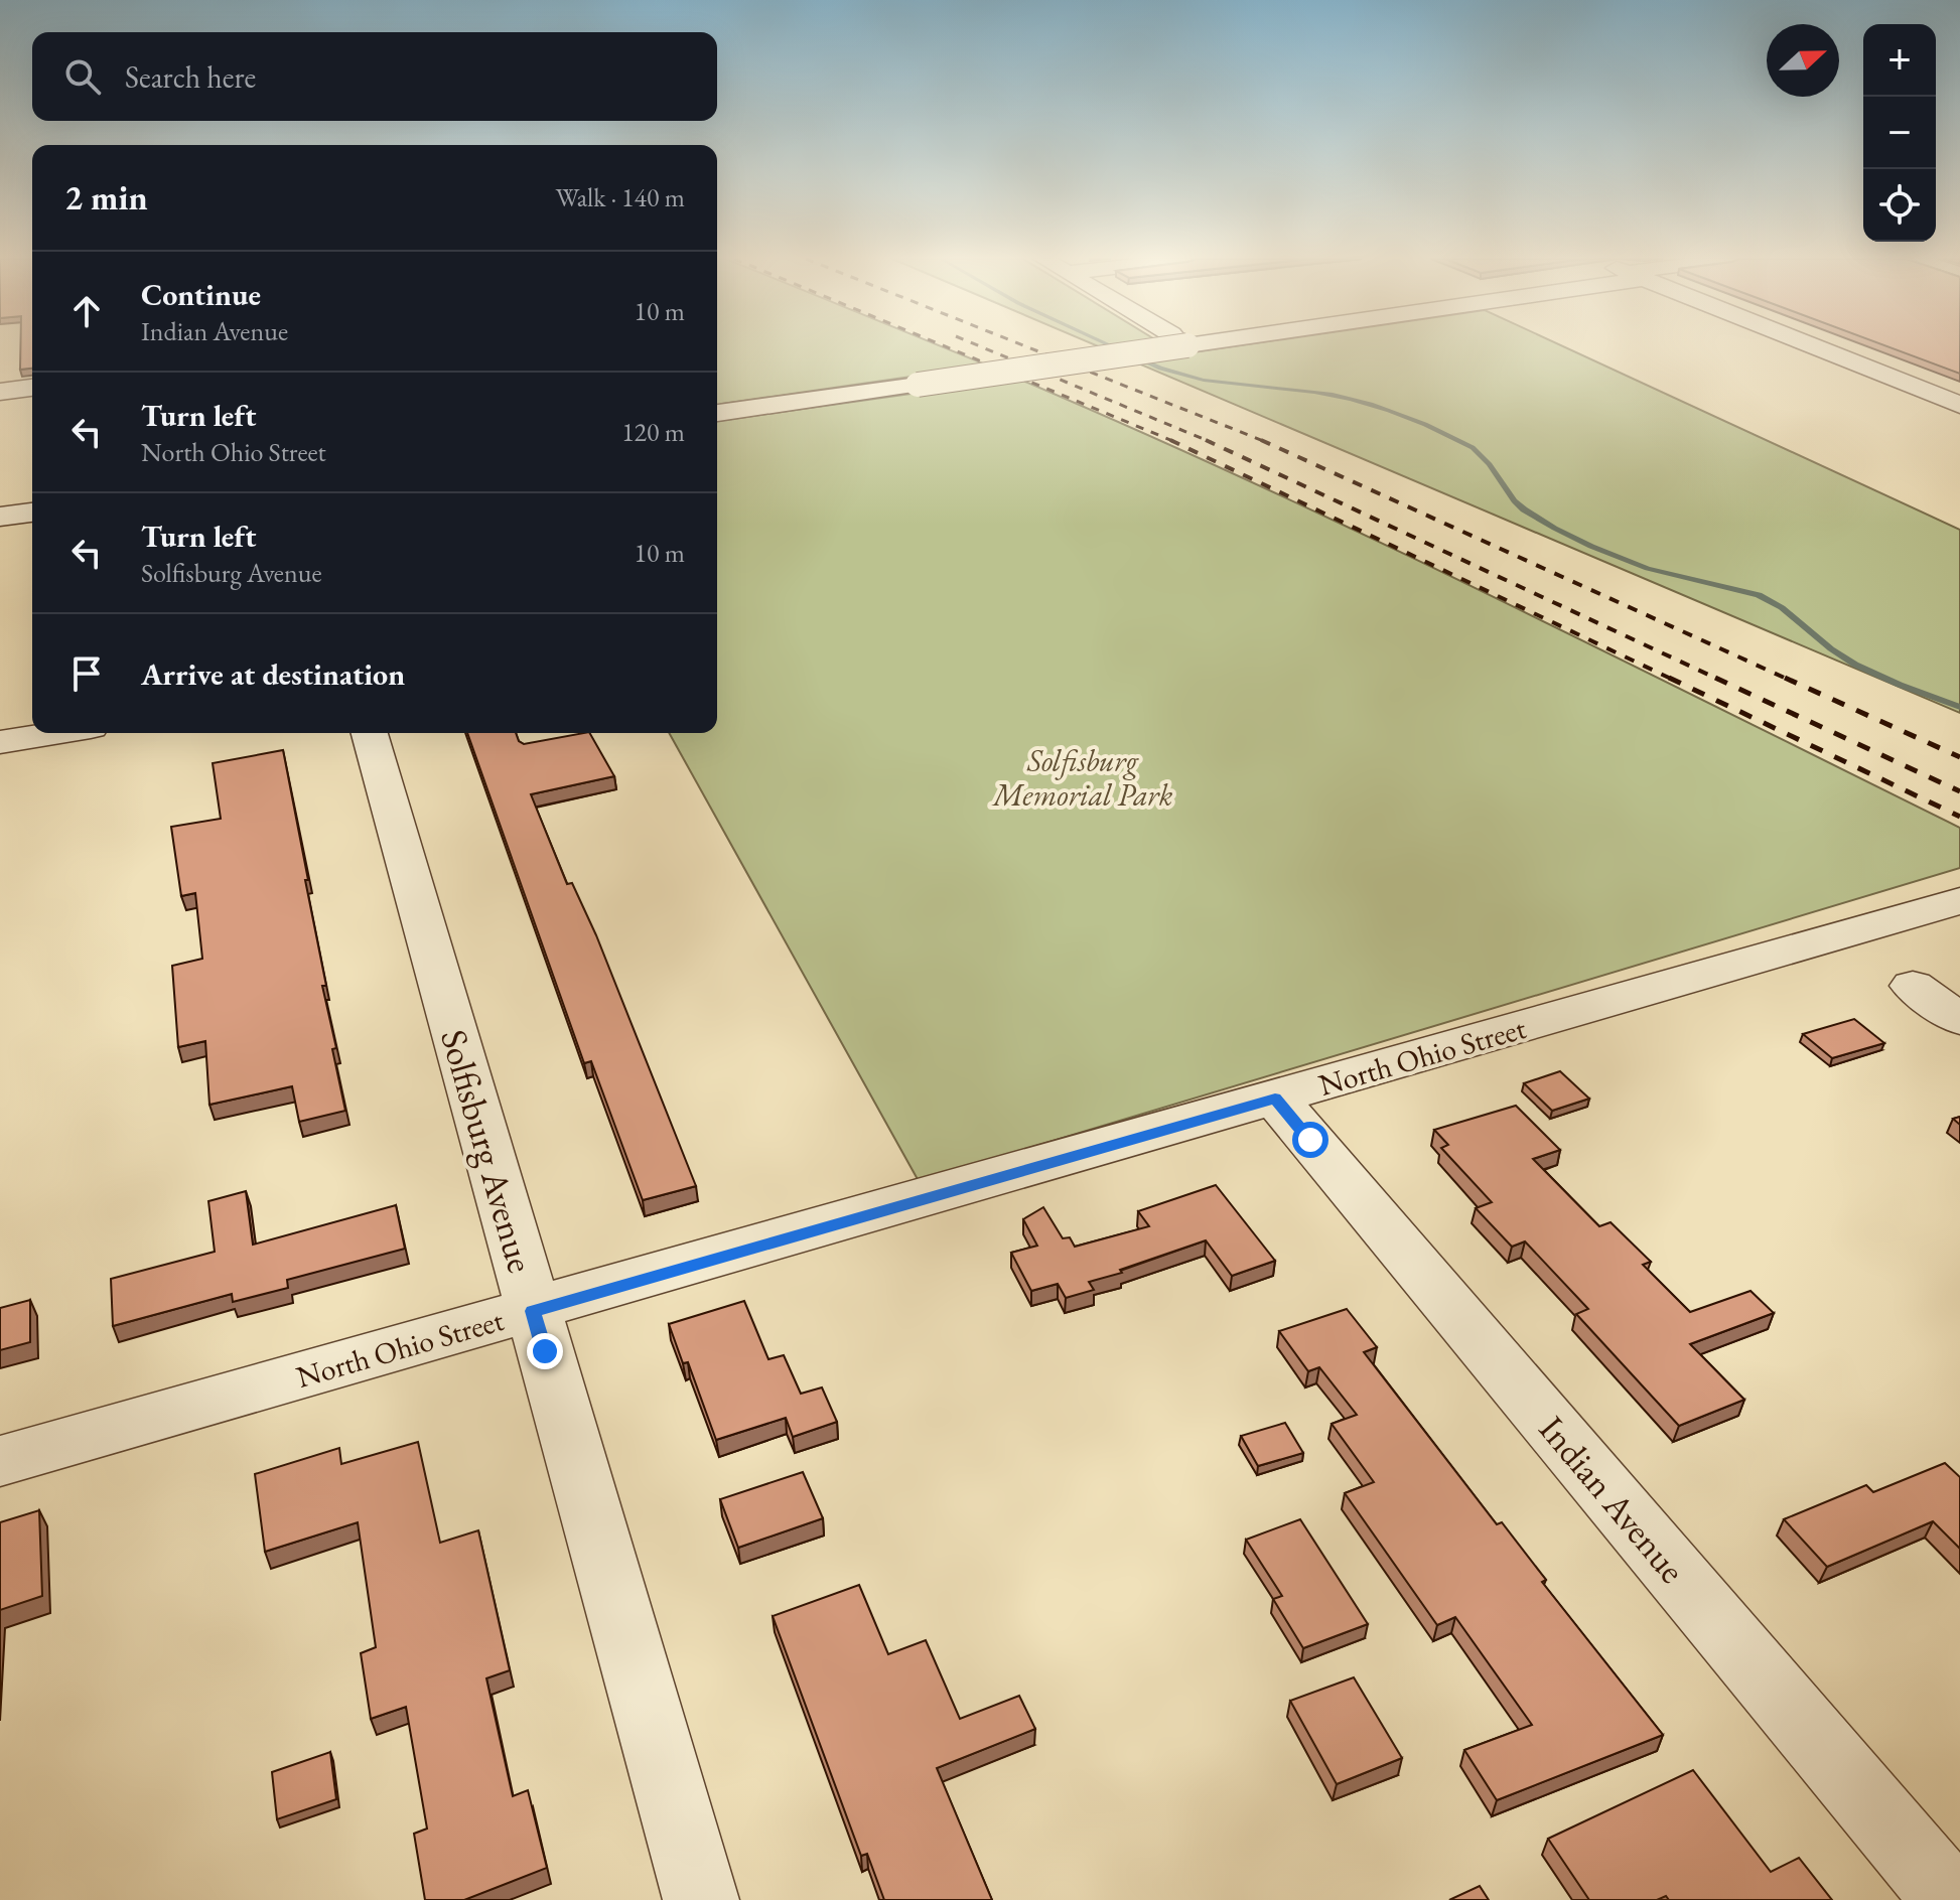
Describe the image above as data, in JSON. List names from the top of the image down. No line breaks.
{"streets":{"street":["North Ohio Street","Solfisburg Avenue","Indian Avenue"]},"crossings":[["North Ohio Street","Solfisburg Avenue"],["North Ohio Street","Indian Avenue"]],"parks":["Solfisburg Memorial Park"],"north":"right","page":{"map_buttons":["+","−"],"search":"Search here","heading":["2 min","Walk · 140 m"],"list":[["Continue","Indian Avenue","10 m"],["Turn left","North Ohio Street","120 m"],["Turn left","Solfisburg Avenue","10 m"],"Arrive at destination"]}}
